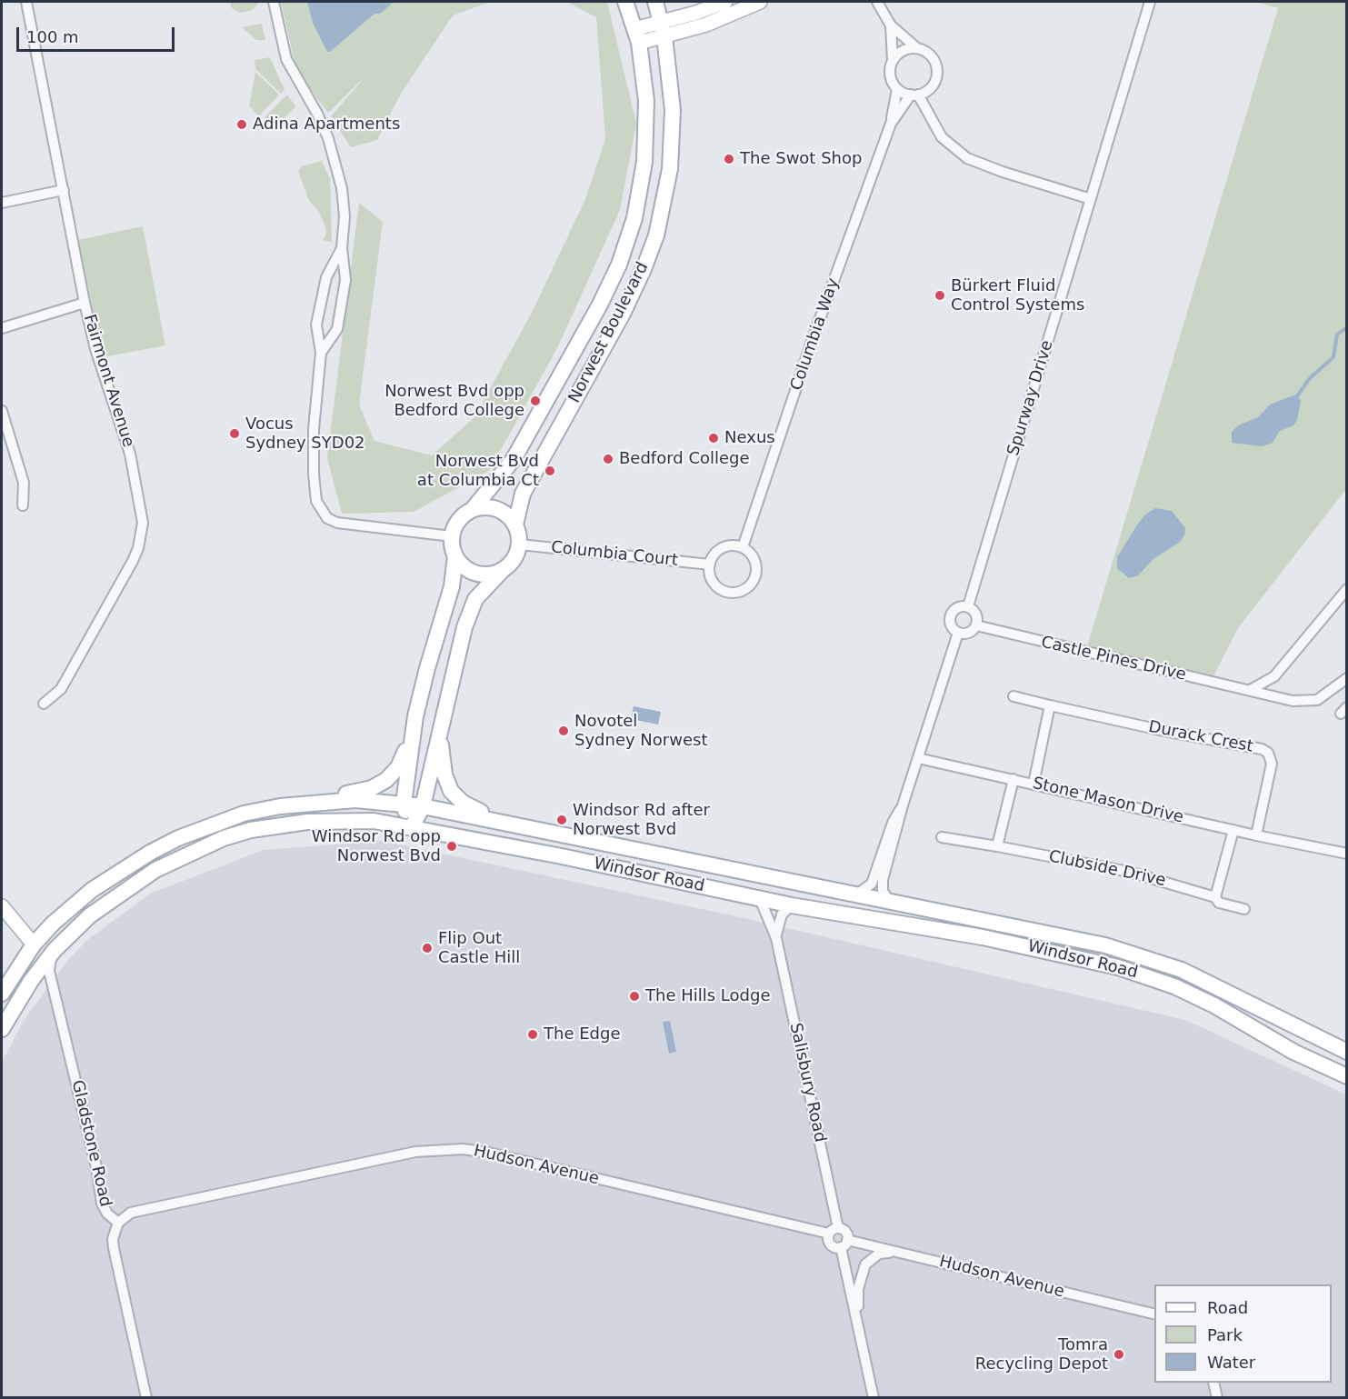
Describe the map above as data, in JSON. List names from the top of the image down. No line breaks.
{"streets":{"main road":["Norwest Boulevard","Windsor Road"],"street":["Columbia Way","Fairmont Avenue","Spurway Drive","Columbia Court","Castle Pines Drive","Durack Crest","Stone Mason Drive","Clubside Drive","Salisbury Road","Gladstone Road","Hudson Avenue"]},"crossings":[["Norwest Boulevard","Columbia Court"],["Columbia Way","Columbia Court"],["Spurway Drive","Castle Pines Drive"],["Durack Crest","Stone Mason Drive"],["Windsor Road","Salisbury Road"],["Windsor Road","Gladstone Road"],["Salisbury Road","Hudson Avenue"],["Gladstone Road","Hudson Avenue"]],"places":["Adina Apartments","The Swot Shop","Bürkert Fluid Control Systems","Norwest Bvd opp Bedford College","Vocus Sydney SYD02","Nexus","Bedford College","Norwest Bvd at Columbia Ct","Novotel Sydney Norwest","Windsor Rd after Norwest Bvd","Windsor Rd opp Norwest Bvd","Flip Out Castle Hill","The Hills Lodge","The Edge","Tomra Recycling Depot"],"legend":["Road","Park","Water"],"scale_bar":"100 m"}
